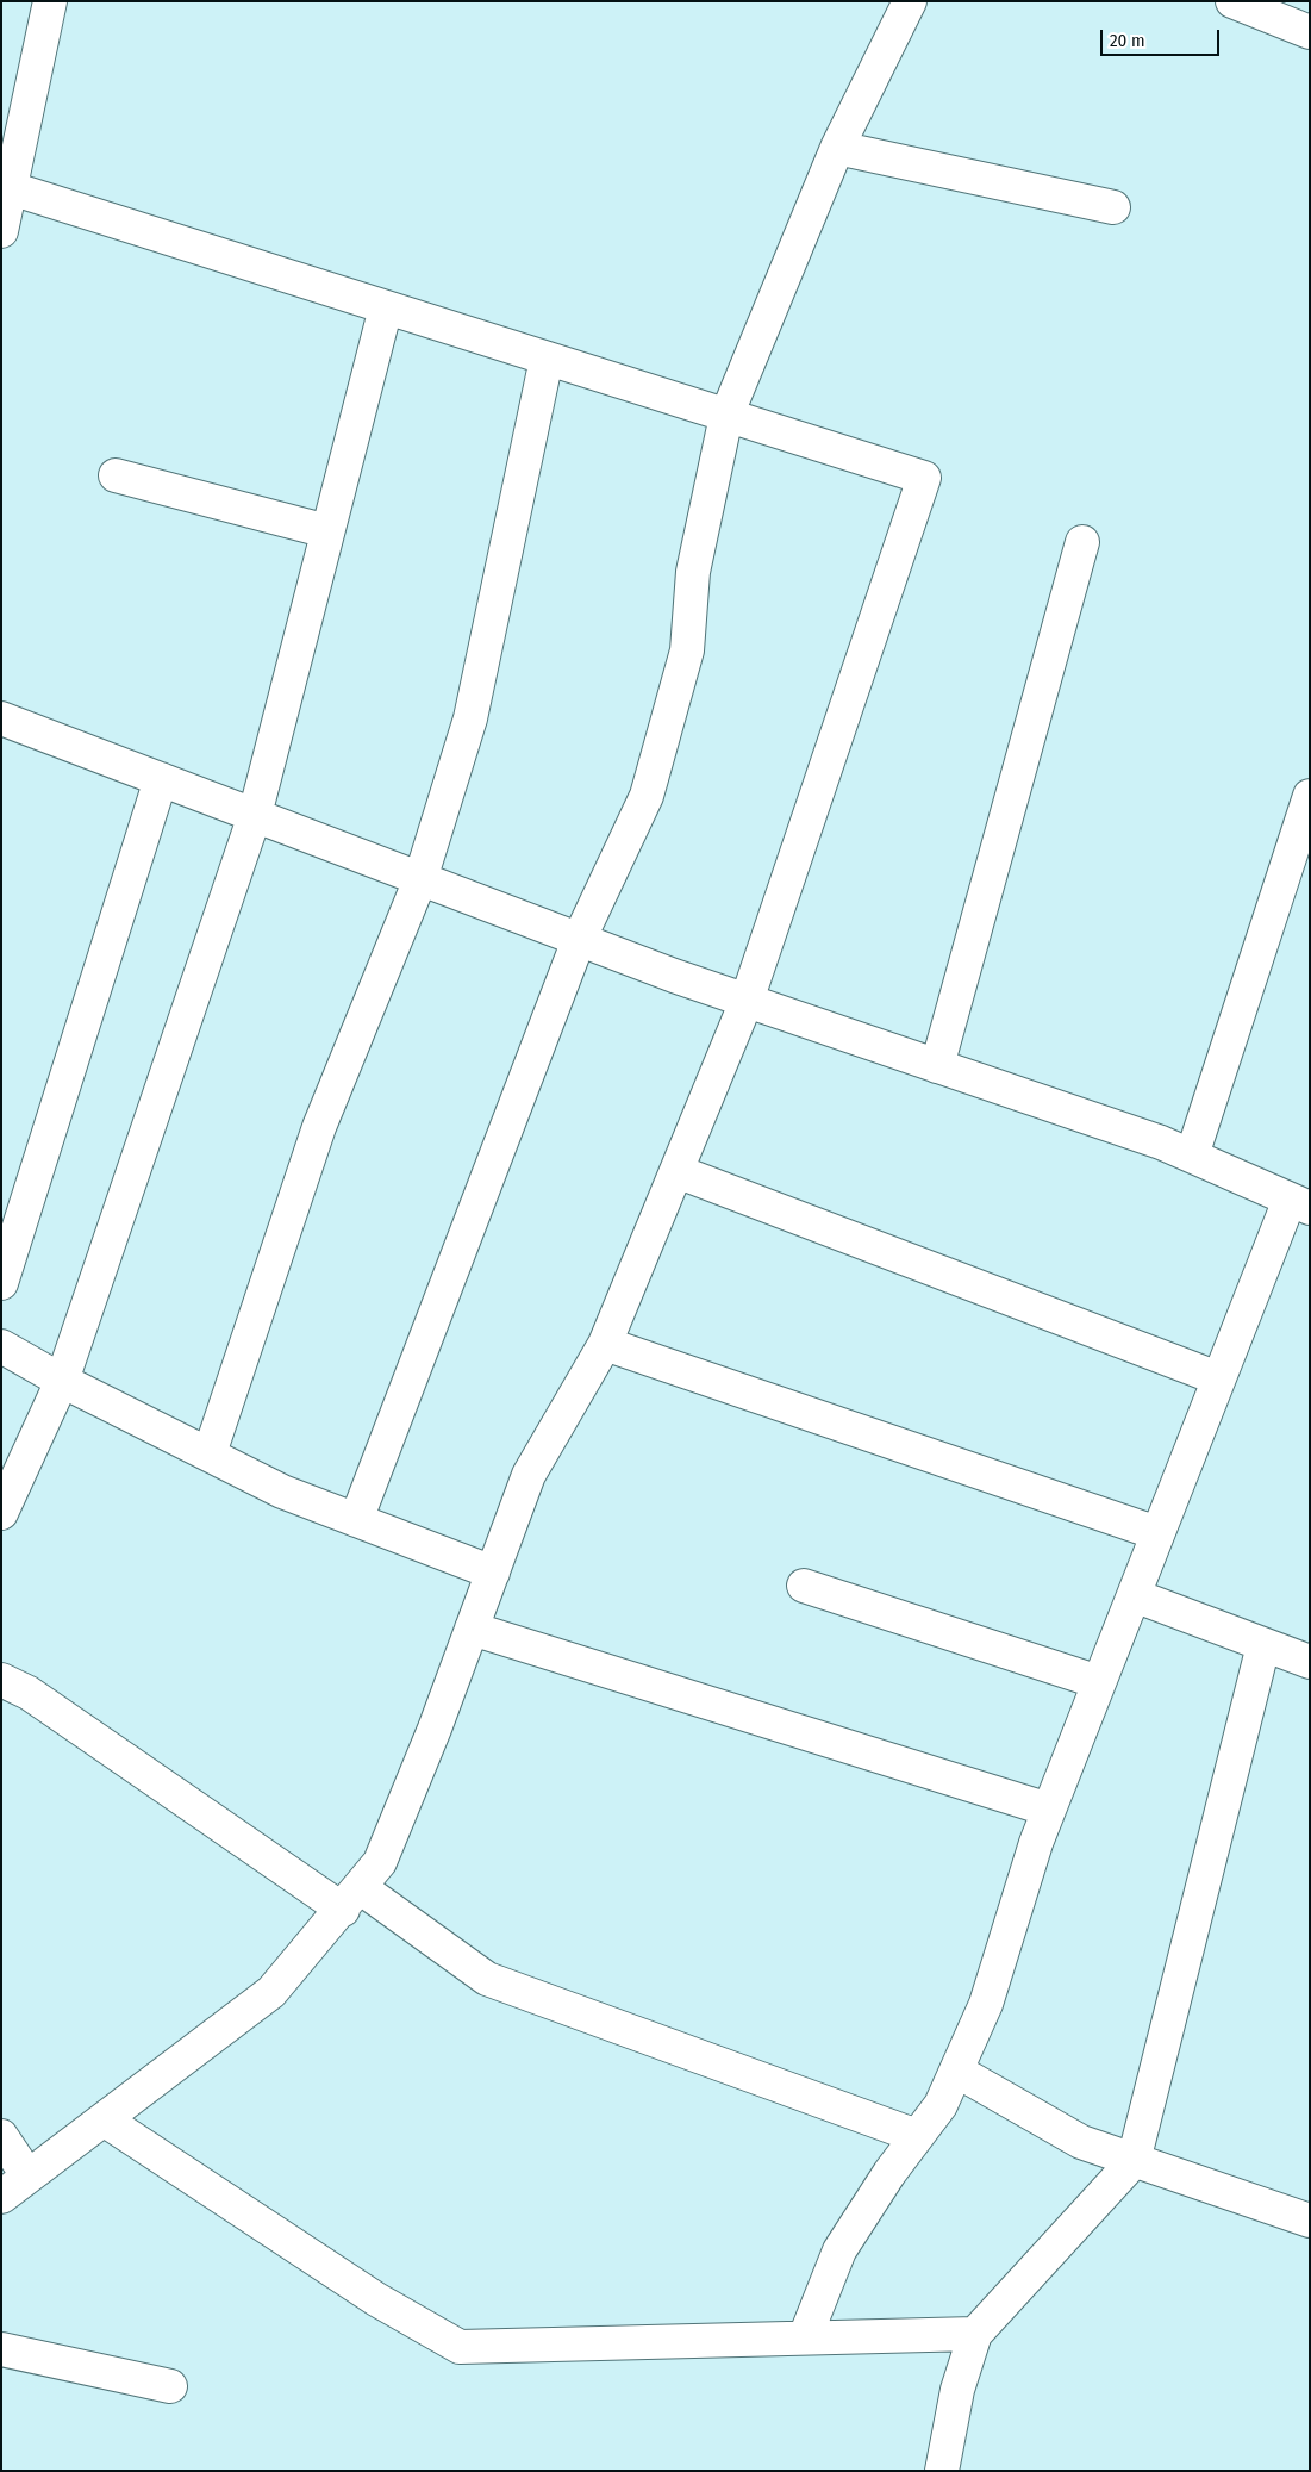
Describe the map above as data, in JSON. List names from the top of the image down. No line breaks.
{"scale_bar":"20 m"}
